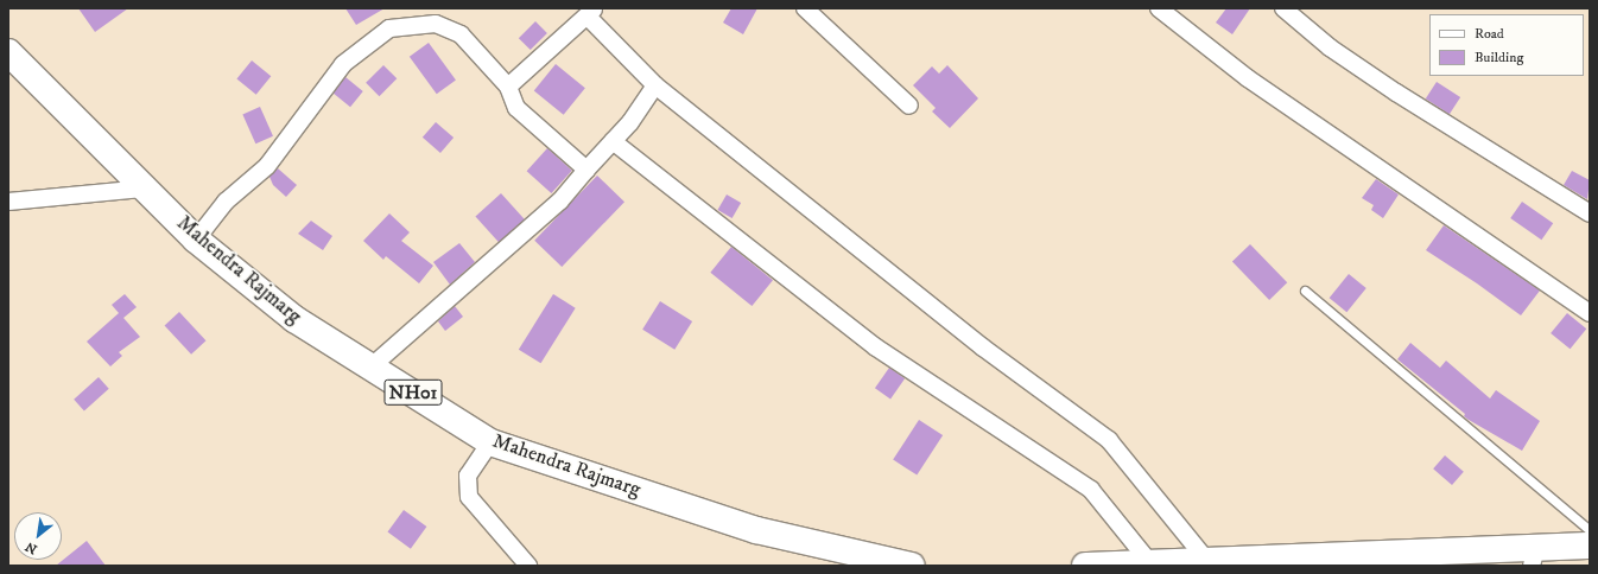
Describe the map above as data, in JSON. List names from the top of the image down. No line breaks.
{"streets":{"highway":["Mahendra Rajmarg","NH01"]},"legend":["Road","Building"],"north":"bottom left"}
